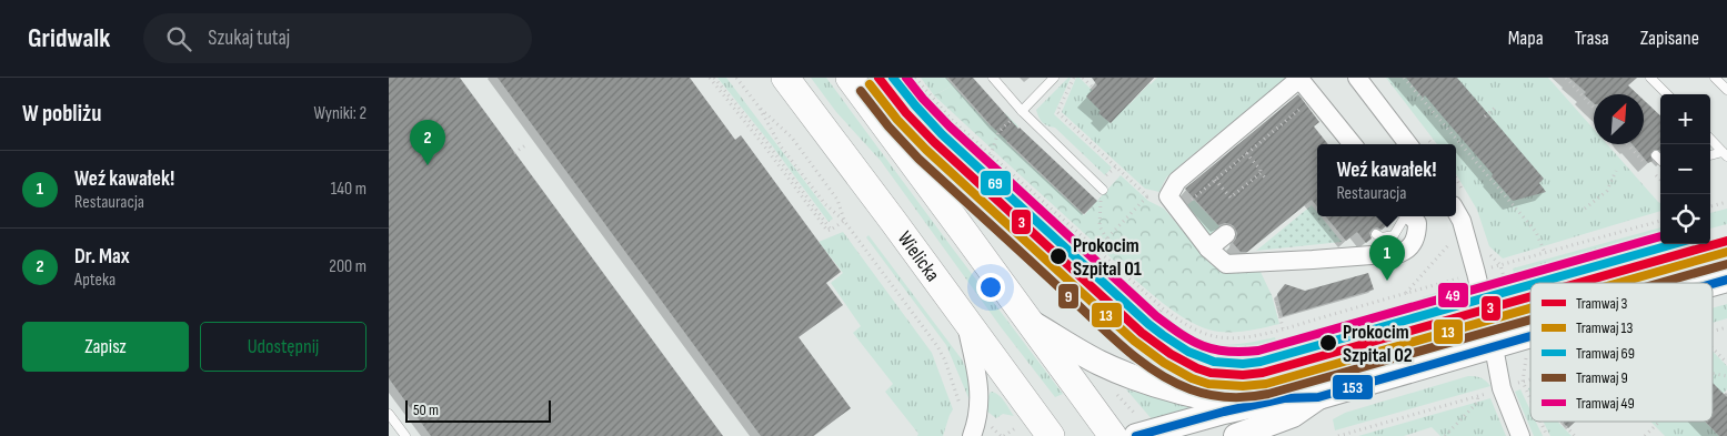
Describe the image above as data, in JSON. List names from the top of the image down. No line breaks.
{"streets":{"main road":["Wielicka"]},"places":["Prokocim Szpital 01","Prokocim Szpital 02"],"lines":["tram line 3","tram line 69","tram line 49","tram line 13","tram line 9","transit line 153"],"legend":["Tramwaj 3","Tramwaj 13","Tramwaj 69","Tramwaj 9","Tramwaj 49"],"scale_bar":"50 m","north":"top right","page":{"header":"Gridwalk","search":"Szukaj tutaj","nav":["Mapa","Trasa","Zapisane"],"heading":["W pobliżu","Wyniki: 2"],"map_buttons":["+","−"],"pins":["2","1"],"popup":["Weź kawałek!","Restauracja"],"list":[{"mark":"1","name":"Weź kawałek!","note":"Restauracja","value":"140 m"},{"mark":"2","name":"Dr. Max","note":"Apteka","value":"200 m"}],"buttons":["Zapisz","Udostępnij"],"scale":"50 m"}}
